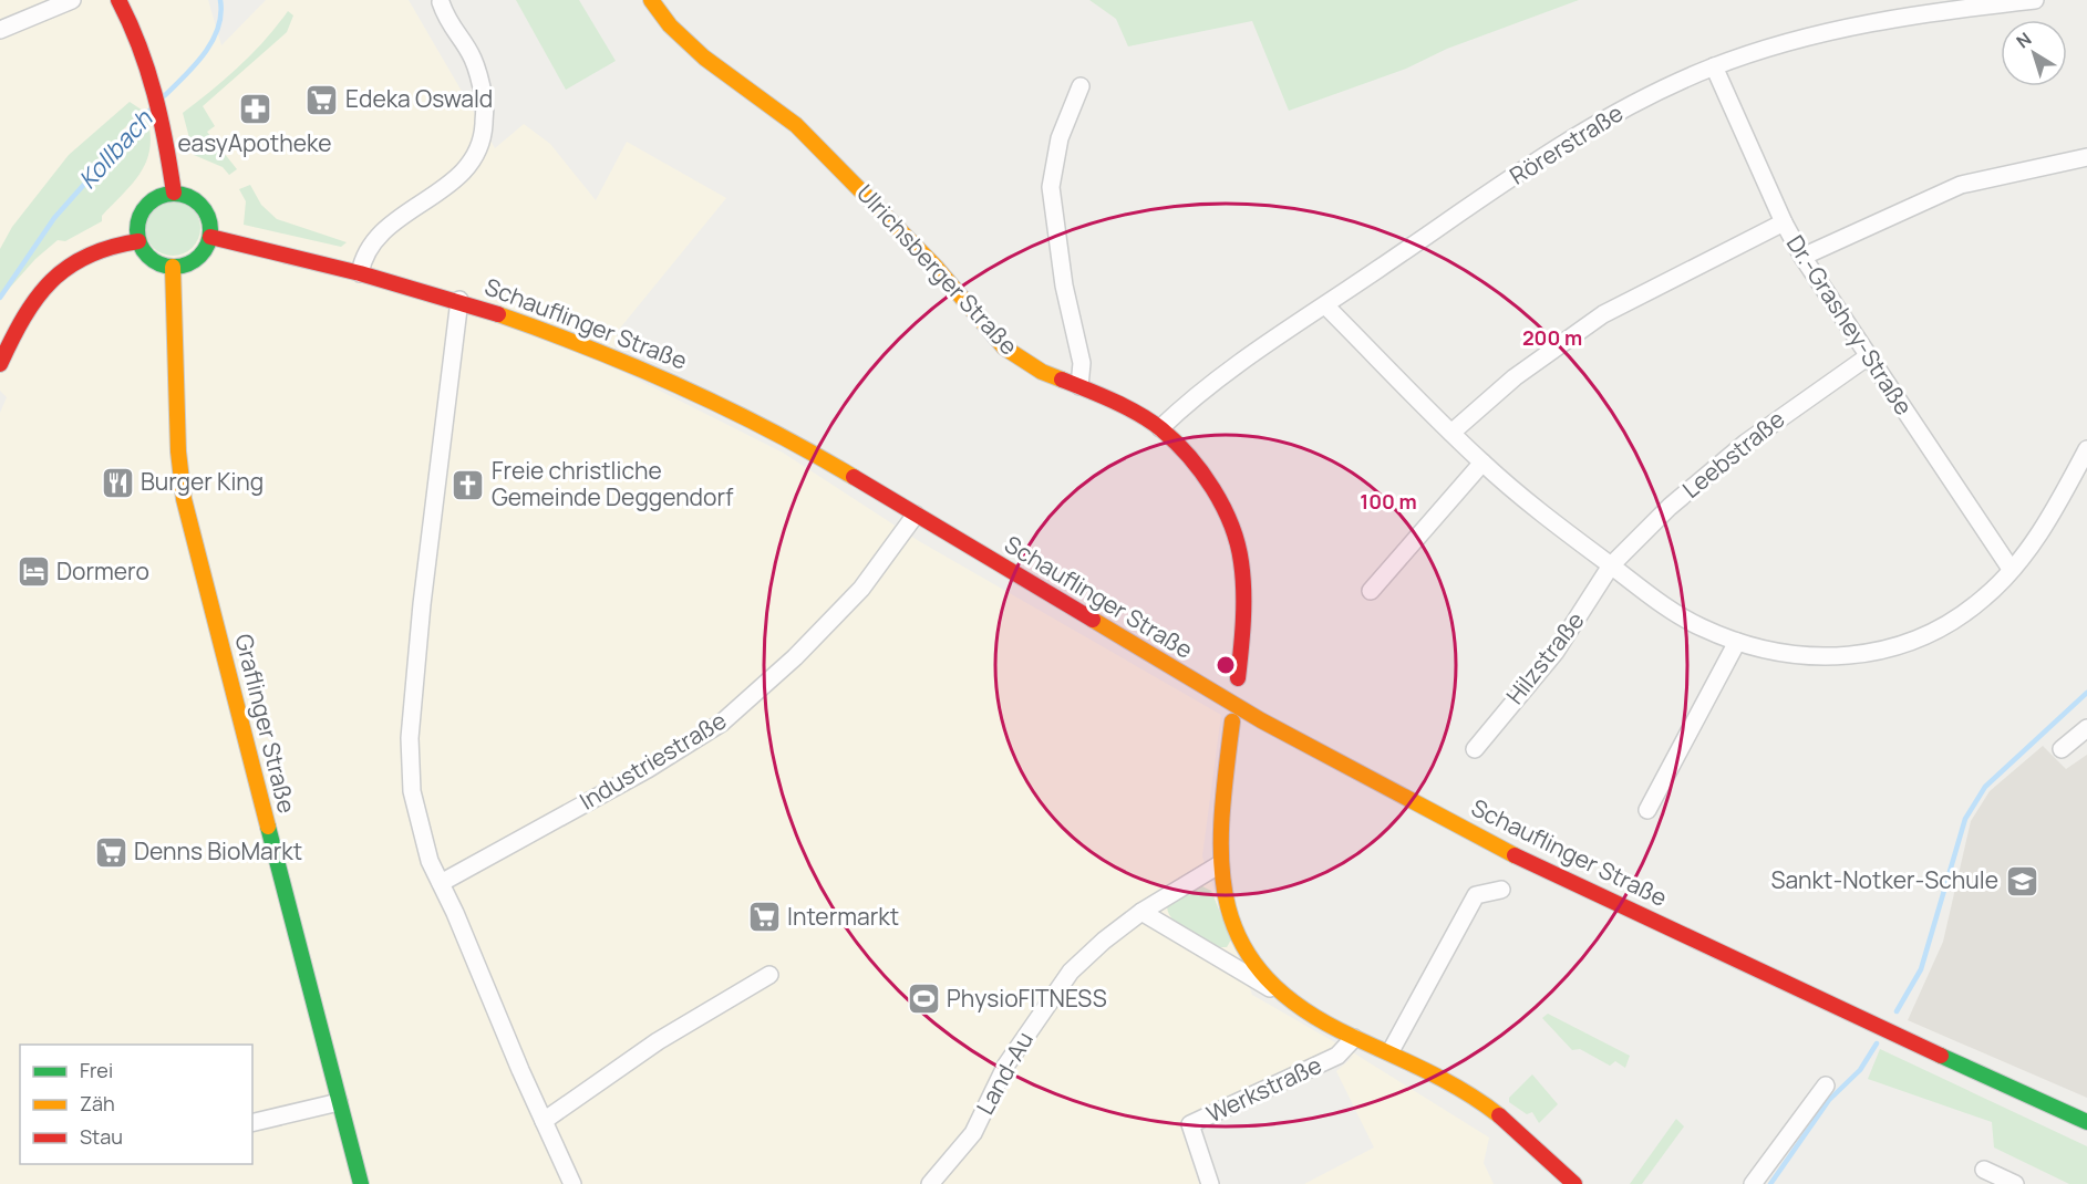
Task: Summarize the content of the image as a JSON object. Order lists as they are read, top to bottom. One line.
{"streets":{"street":["Rörerstraße","Ulrichsberger Straße","Schauflinger Straße","Dr.-Grashey-Straße","Leebstraße","Hilzstraße","Graflinger Straße","Industriestraße","Land-Au","Werkstraße"]},"crossings":[["Rörerstraße","Ulrichsberger Straße"],["Rörerstraße","Dr.-Grashey-Straße"],["Schauflinger Straße","Graflinger Straße"],["Schauflinger Straße","Industriestraße"],["Dr.-Grashey-Straße","Leebstraße"],["Leebstraße","Hilzstraße"]],"water":["Kollbach"],"places":{"supermarket":["Edeka Oswald","Denns BioMarkt","Intermarkt"],"pharmacy":["easyApotheke"],"restaurant":["Burger King"],"church":["Freie christliche Gemeinde Deggendorf"],"hotel":["Dormero"],"school or university":["Sankt-Notker-Schule"],"sports":["PhysioFITNESS"]},"legend":["Frei","Zäh","Stau"],"north":"top left","rings":["200 m","100 m"]}
